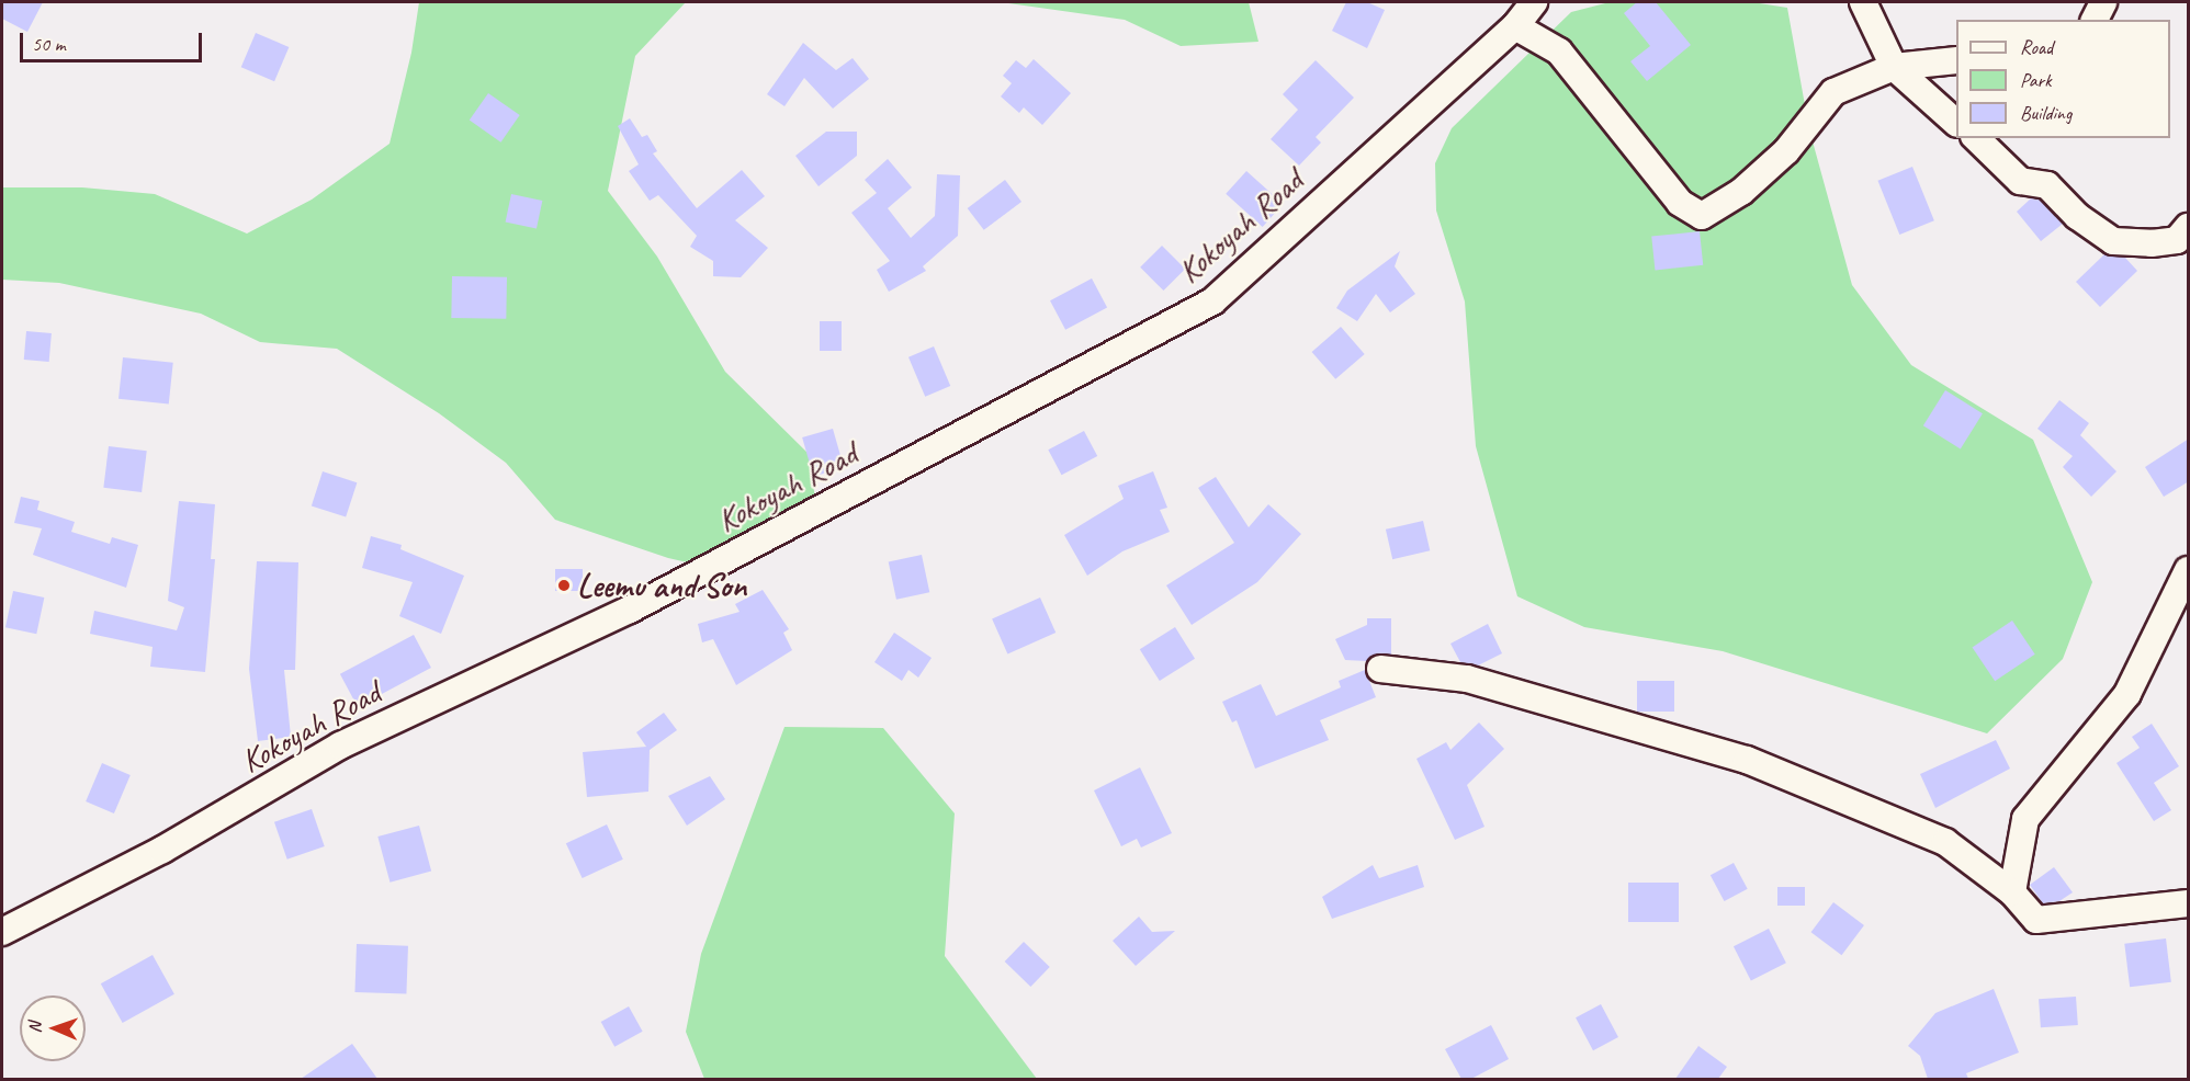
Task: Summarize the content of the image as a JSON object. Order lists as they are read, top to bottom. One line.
{"streets":{"street":["Kokoyah Road"]},"places":["Leemu and Son"],"legend":["Road","Park","Building"],"scale_bar":"50 m","north":"left"}
